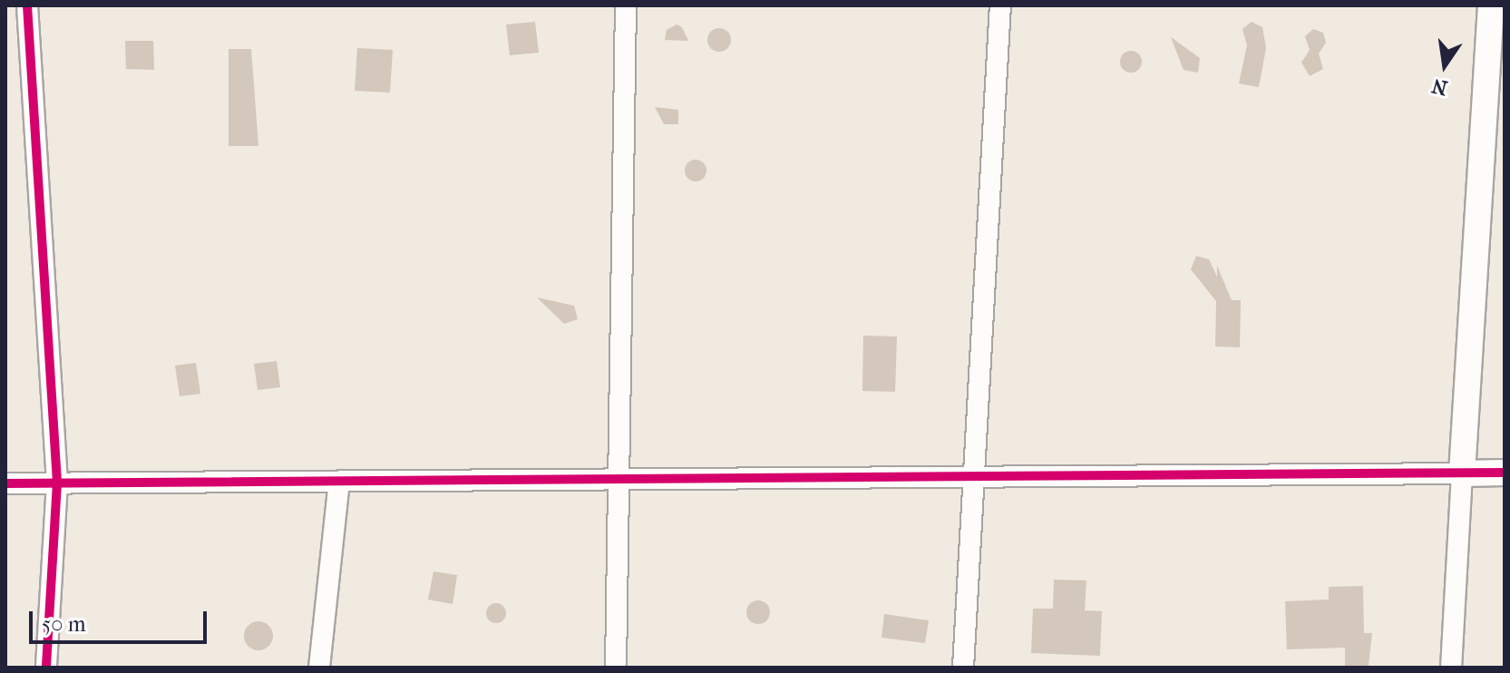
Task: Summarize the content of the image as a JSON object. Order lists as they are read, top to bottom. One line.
{"scale_bar":"50 m","north":"bottom"}
